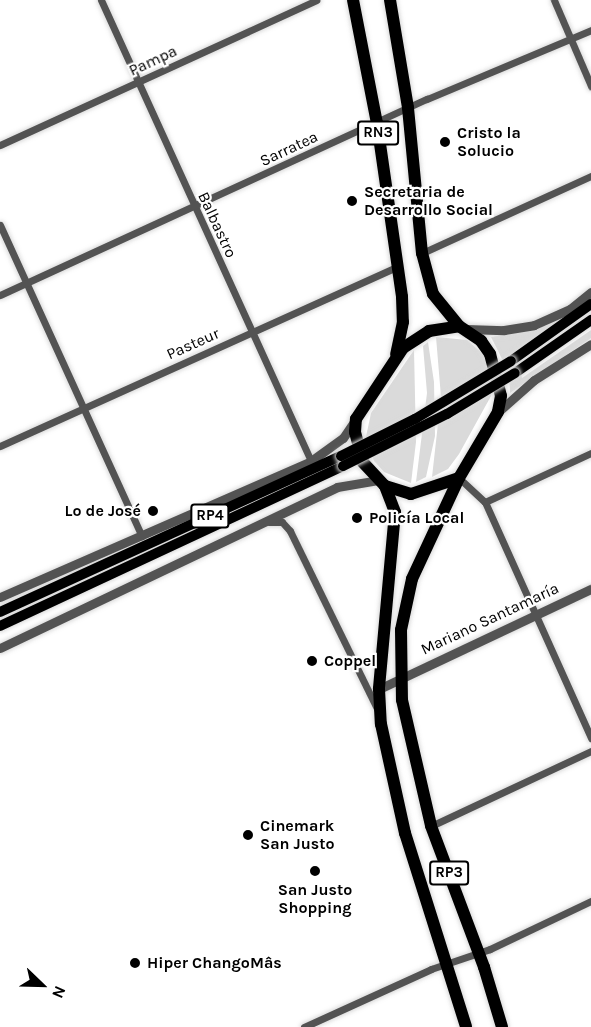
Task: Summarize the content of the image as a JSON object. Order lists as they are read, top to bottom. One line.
{"streets":{"highway":["RN3","RP3"],"main road":["RP4"],"street":["Pampa","Sarratea","Balbastro","Pasteur","Mariano Santamaría"]},"crossings":[["Pampa","Balbastro"],["RN3","Sarratea"],["RN3","Pasteur"],["RN3","RP3"],["Sarratea","Balbastro"],["Balbastro","Pasteur"],["Mariano Santamaría","RP3"]],"places":["Cristo la Solucio","Secretaria de Desarrollo Social","Lo de José","Policía Local","Coppel","Cinemark San Justo","San Justo Shopping","Hiper ChangoMâs"],"north":"bottom right"}
